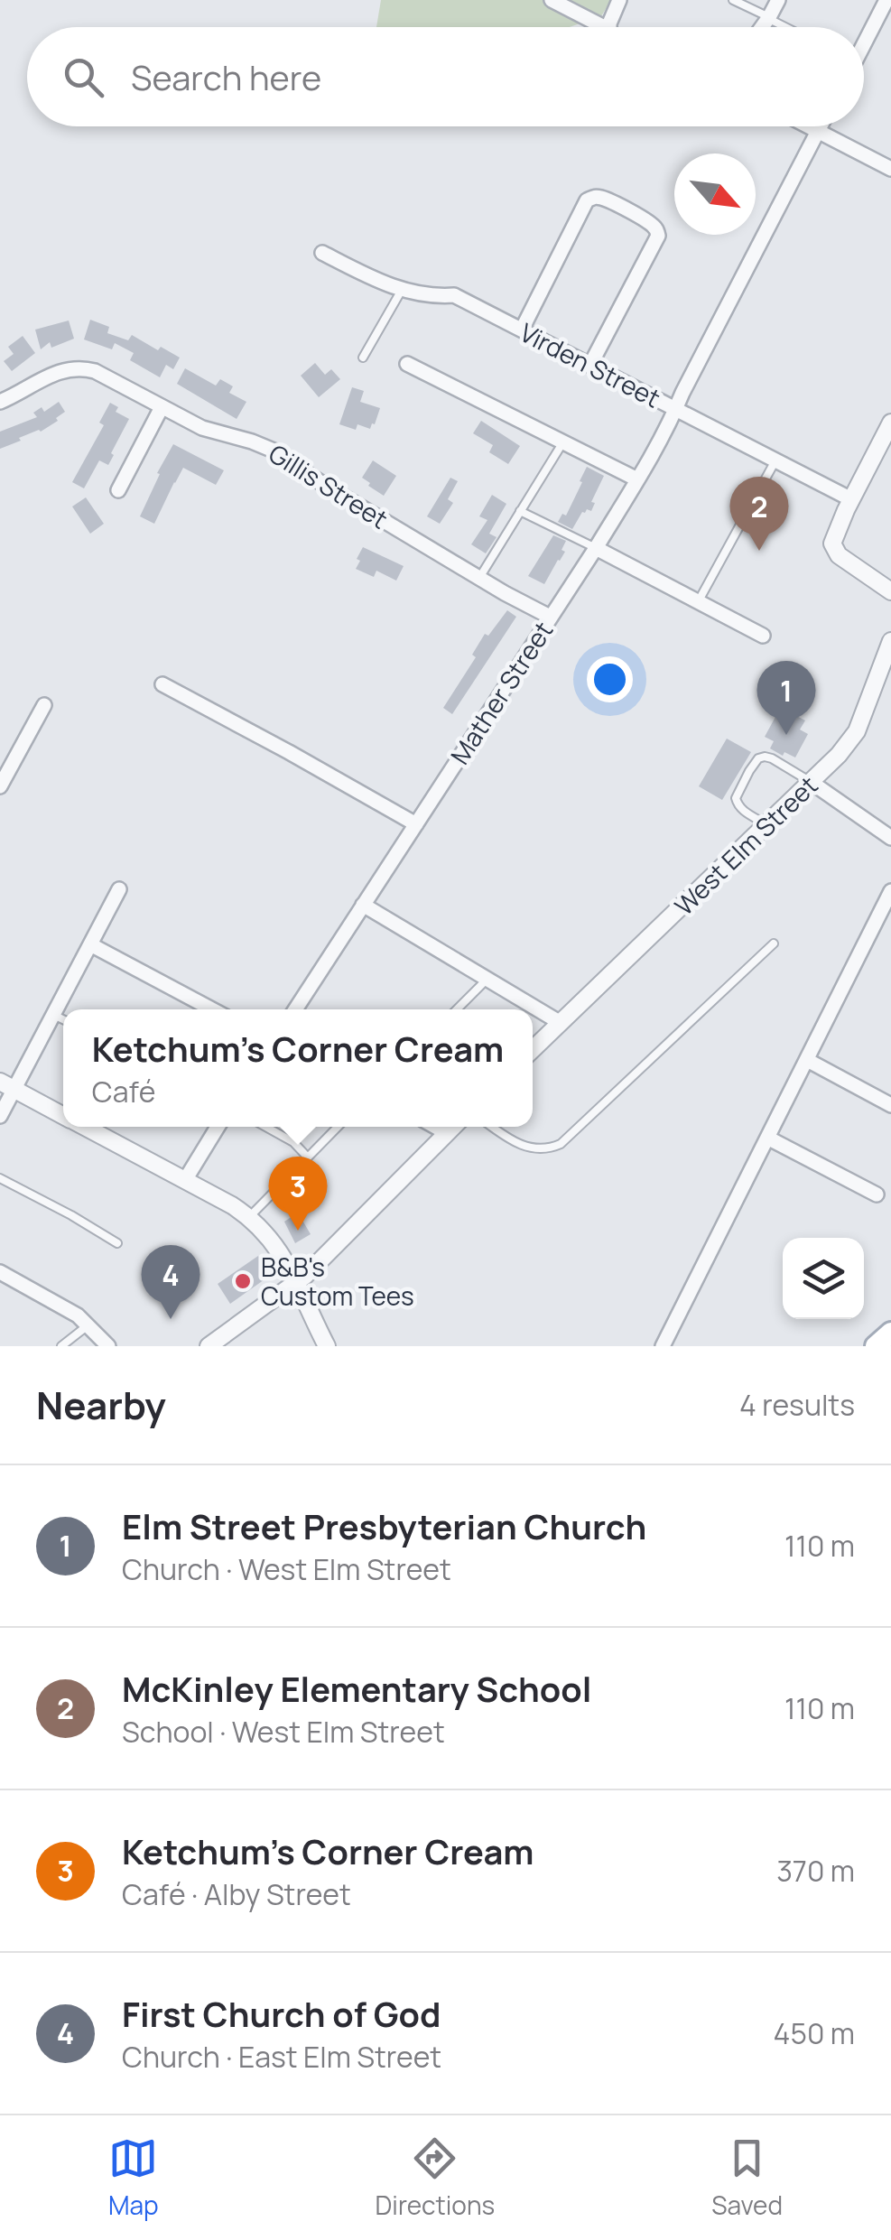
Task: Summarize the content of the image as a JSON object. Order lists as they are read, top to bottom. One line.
{"streets":{"street":["Virden Street","Gillis Street","Mather Street","West Elm Street"]},"crossings":[["Virden Street","Mather Street"],["Gillis Street","Mather Street"]],"places":["B&B's Custom Tees"],"north":"bottom right","page":{"search":"Search here","pins":["2","1","3","4"],"popup":["Ketchum's Corner Cream","Café"],"heading":["Nearby","4 results"],"list":[{"mark":"1","name":"Elm Street Presbyterian Church","note":"Church · West Elm Street","value":"110 m"},{"mark":"2","name":"McKinley Elementary School","note":"School · West Elm Street","value":"110 m"},{"mark":"3","name":"Ketchum's Corner Cream","note":"Café · Alby Street","value":"370 m"},{"mark":"4","name":"First Church of God","note":"Church · East Elm Street","value":"450 m"}],"nav":["Map","Directions","Saved"]}}
